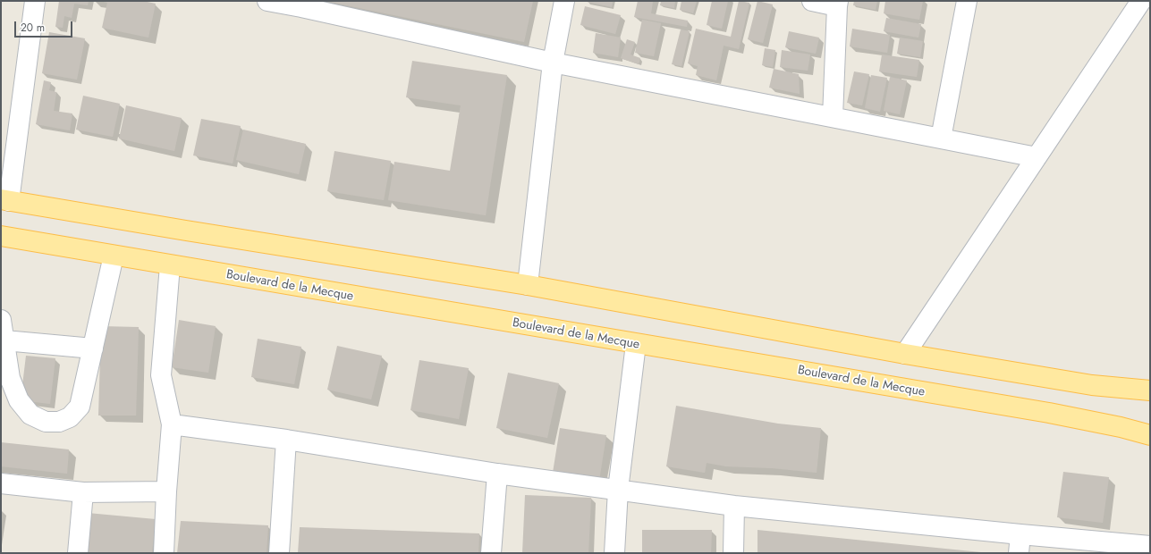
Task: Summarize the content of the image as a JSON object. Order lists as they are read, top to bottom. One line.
{"streets":{"main road":["Boulevard de la Mecque"]},"scale_bar":"20 m"}
